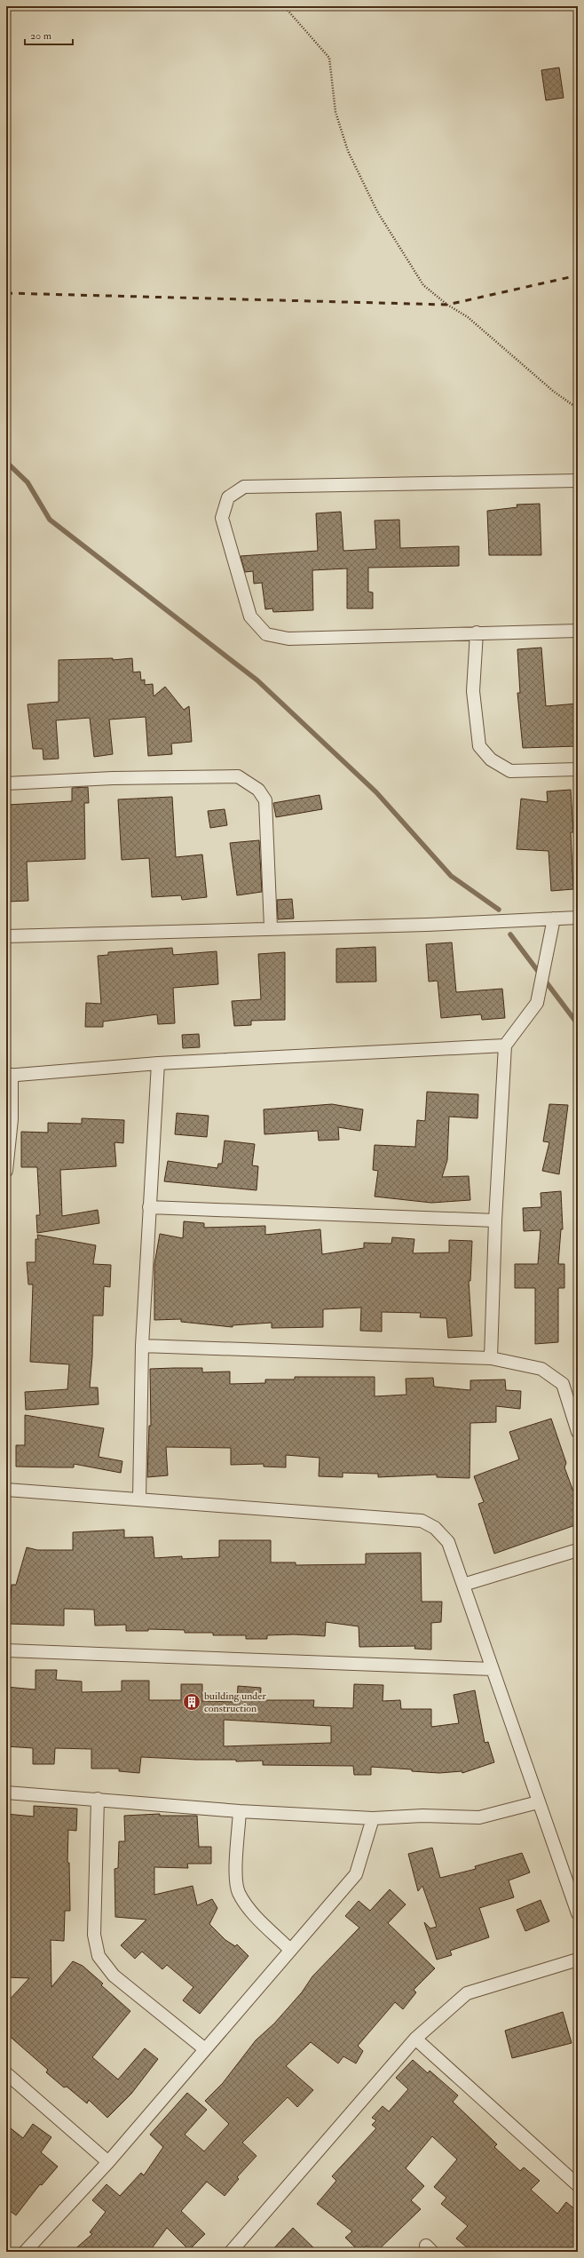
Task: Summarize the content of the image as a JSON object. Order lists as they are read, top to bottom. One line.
{"places":{"building":["building under construction"]},"scale_bar":"20 m"}
